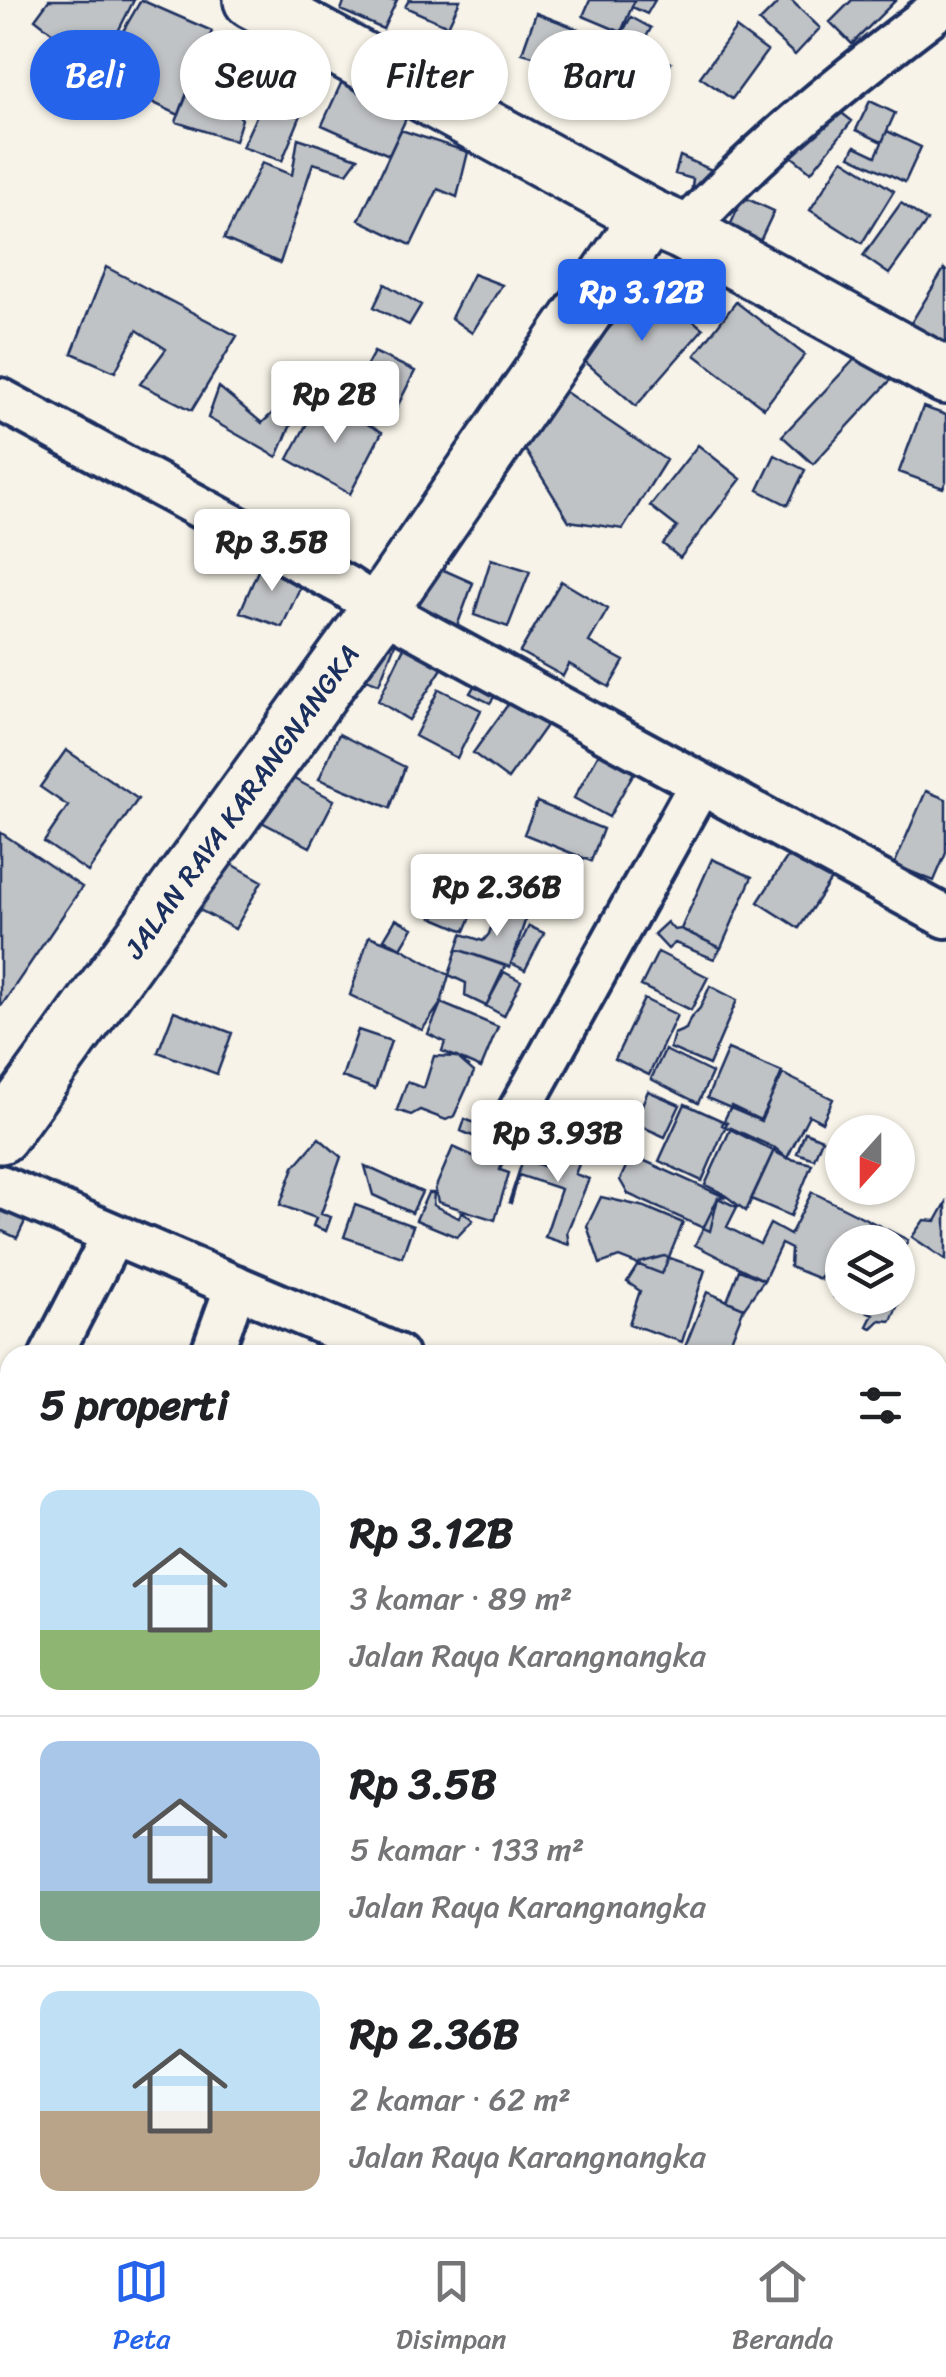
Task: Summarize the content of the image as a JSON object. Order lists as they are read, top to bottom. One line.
{"streets":{"street":["JALAN RAYA KARANGNANGKA"]},"north":"bottom","page":{"chip":["Beli","Sewa","Filter","Baru"],"price":["Rp 3.12B","Rp 2B","Rp 3.5B","Rp 2.36B","Rp 3.93B"],"heading":"5 properti","list":[{"name":"Rp 3.12B","note":"3 kamar · 89 m² · Jalan Raya Karangnangka"},{"name":"Rp 3.5B","note":"5 kamar · 133 m² · Jalan Raya Karangnangka"},{"name":"Rp 2.36B","note":"2 kamar · 62 m² · Jalan Raya Karangnangka"}],"tabs":["Peta","Disimpan","Beranda"]}}
